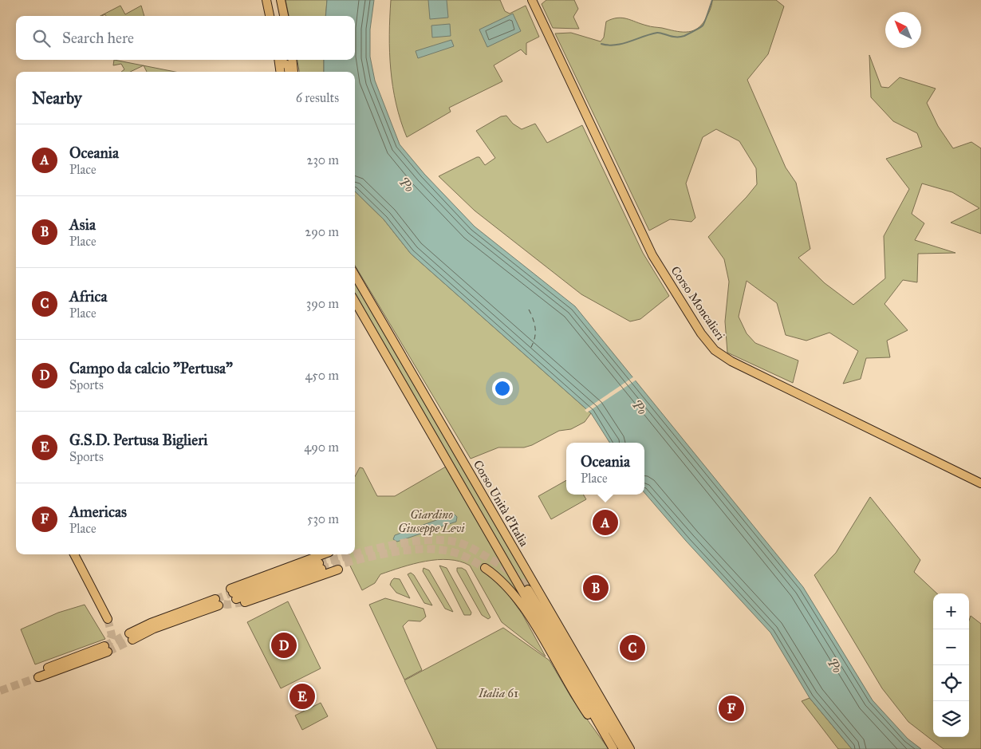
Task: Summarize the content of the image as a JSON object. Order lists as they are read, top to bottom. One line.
{"streets":{"main road":["Corso Moncalieri","Corso Unità d'Italia"]},"water":["Po"],"parks":["Giardino Giuseppe Levi","Italia 61"],"north":"top left","page":{"search":"Search here","heading":["Nearby","6 results"],"list":[{"mark":"A","name":"Oceania","note":"Place","value":"230 m"},{"mark":"B","name":"Asia","note":"Place","value":"290 m"},{"mark":"C","name":"Africa","note":"Place","value":"390 m"},{"mark":"D","name":"Campo da calcio \"Pertusa\"","note":"Sports","value":"450 m"},{"mark":"E","name":"G.S.D. Pertusa Biglieri","note":"Sports","value":"490 m"},{"mark":"F","name":"Americas","note":"Place","value":"530 m"}],"popup":["Oceania","Place"],"pins":["A","B","D","C","E","F"],"map_buttons":["+","−"]}}
